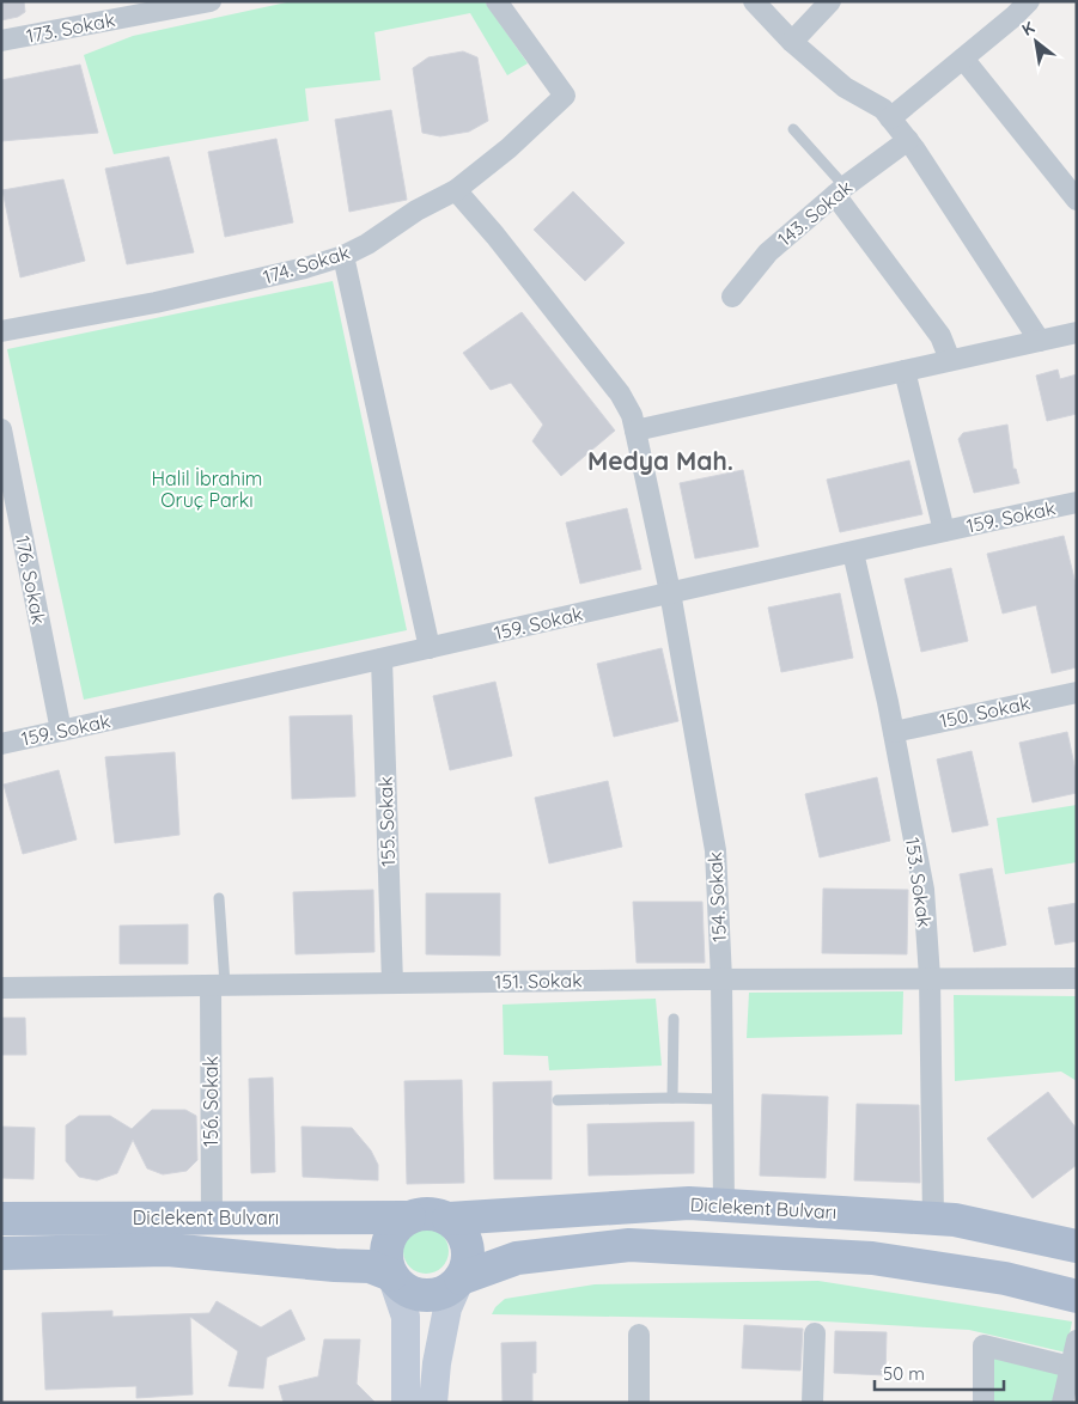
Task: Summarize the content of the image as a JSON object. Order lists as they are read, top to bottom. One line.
{"streets":{"main road":["Diclekent Bulvarı"],"street":["173. Sokak","143. Sokak","174. Sokak","159. Sokak","176. Sokak","150. Sokak","155. Sokak","153. Sokak","154. Sokak","151. Sokak","156. Sokak"]},"crossings":[["174. Sokak","154. Sokak"],["159. Sokak","176. Sokak"],["159. Sokak","155. Sokak"],["159. Sokak","153. Sokak"],["159. Sokak","154. Sokak"],["150. Sokak","153. Sokak"],["155. Sokak","151. Sokak"],["153. Sokak","151. Sokak"],["153. Sokak","Diclekent Bulvarı"],["154. Sokak","151. Sokak"],["154. Sokak","Diclekent Bulvarı"],["151. Sokak","156. Sokak"],["156. Sokak","Diclekent Bulvarı"]],"districts":["Medya Mah."],"parks":["Halil İbrahim Oruç Parkı"],"scale_bar":"50 m","north":"top left"}
